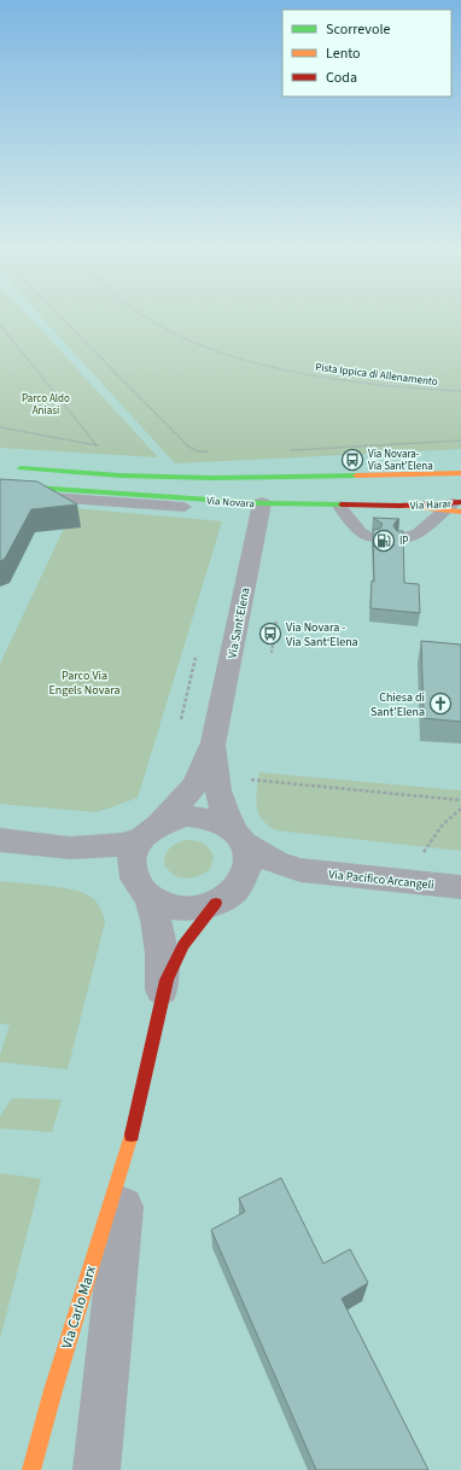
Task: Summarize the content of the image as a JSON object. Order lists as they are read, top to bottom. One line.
{"streets":{"main road":["Via Novara","Via Harar","Via Carlo Marx"],"street":["Via Sant’Elena","Via Pacifico Arcangeli"],"path":["Pista Ippica di Allenamento"]},"crossings":[["Via Novara","Via Harar"],["Via Novara","Via Sant’Elena"],["Via Sant’Elena","Via Pacifico Arcangeli"],["Via Sant’Elena","Via Carlo Marx"],["Via Pacifico Arcangeli","Via Carlo Marx"]],"parks":["Parco Aldo Aniasi","Parco Via Engels Novara"],"places":{"bus stop":["Via Novara- Via Sant'Elena","Via Novara - Via Sant‘Elena"],"fuel station":["IP"],"church":["Chiesa di Sant'Elena"]},"legend":["Scorrevole","Lento","Coda"]}
